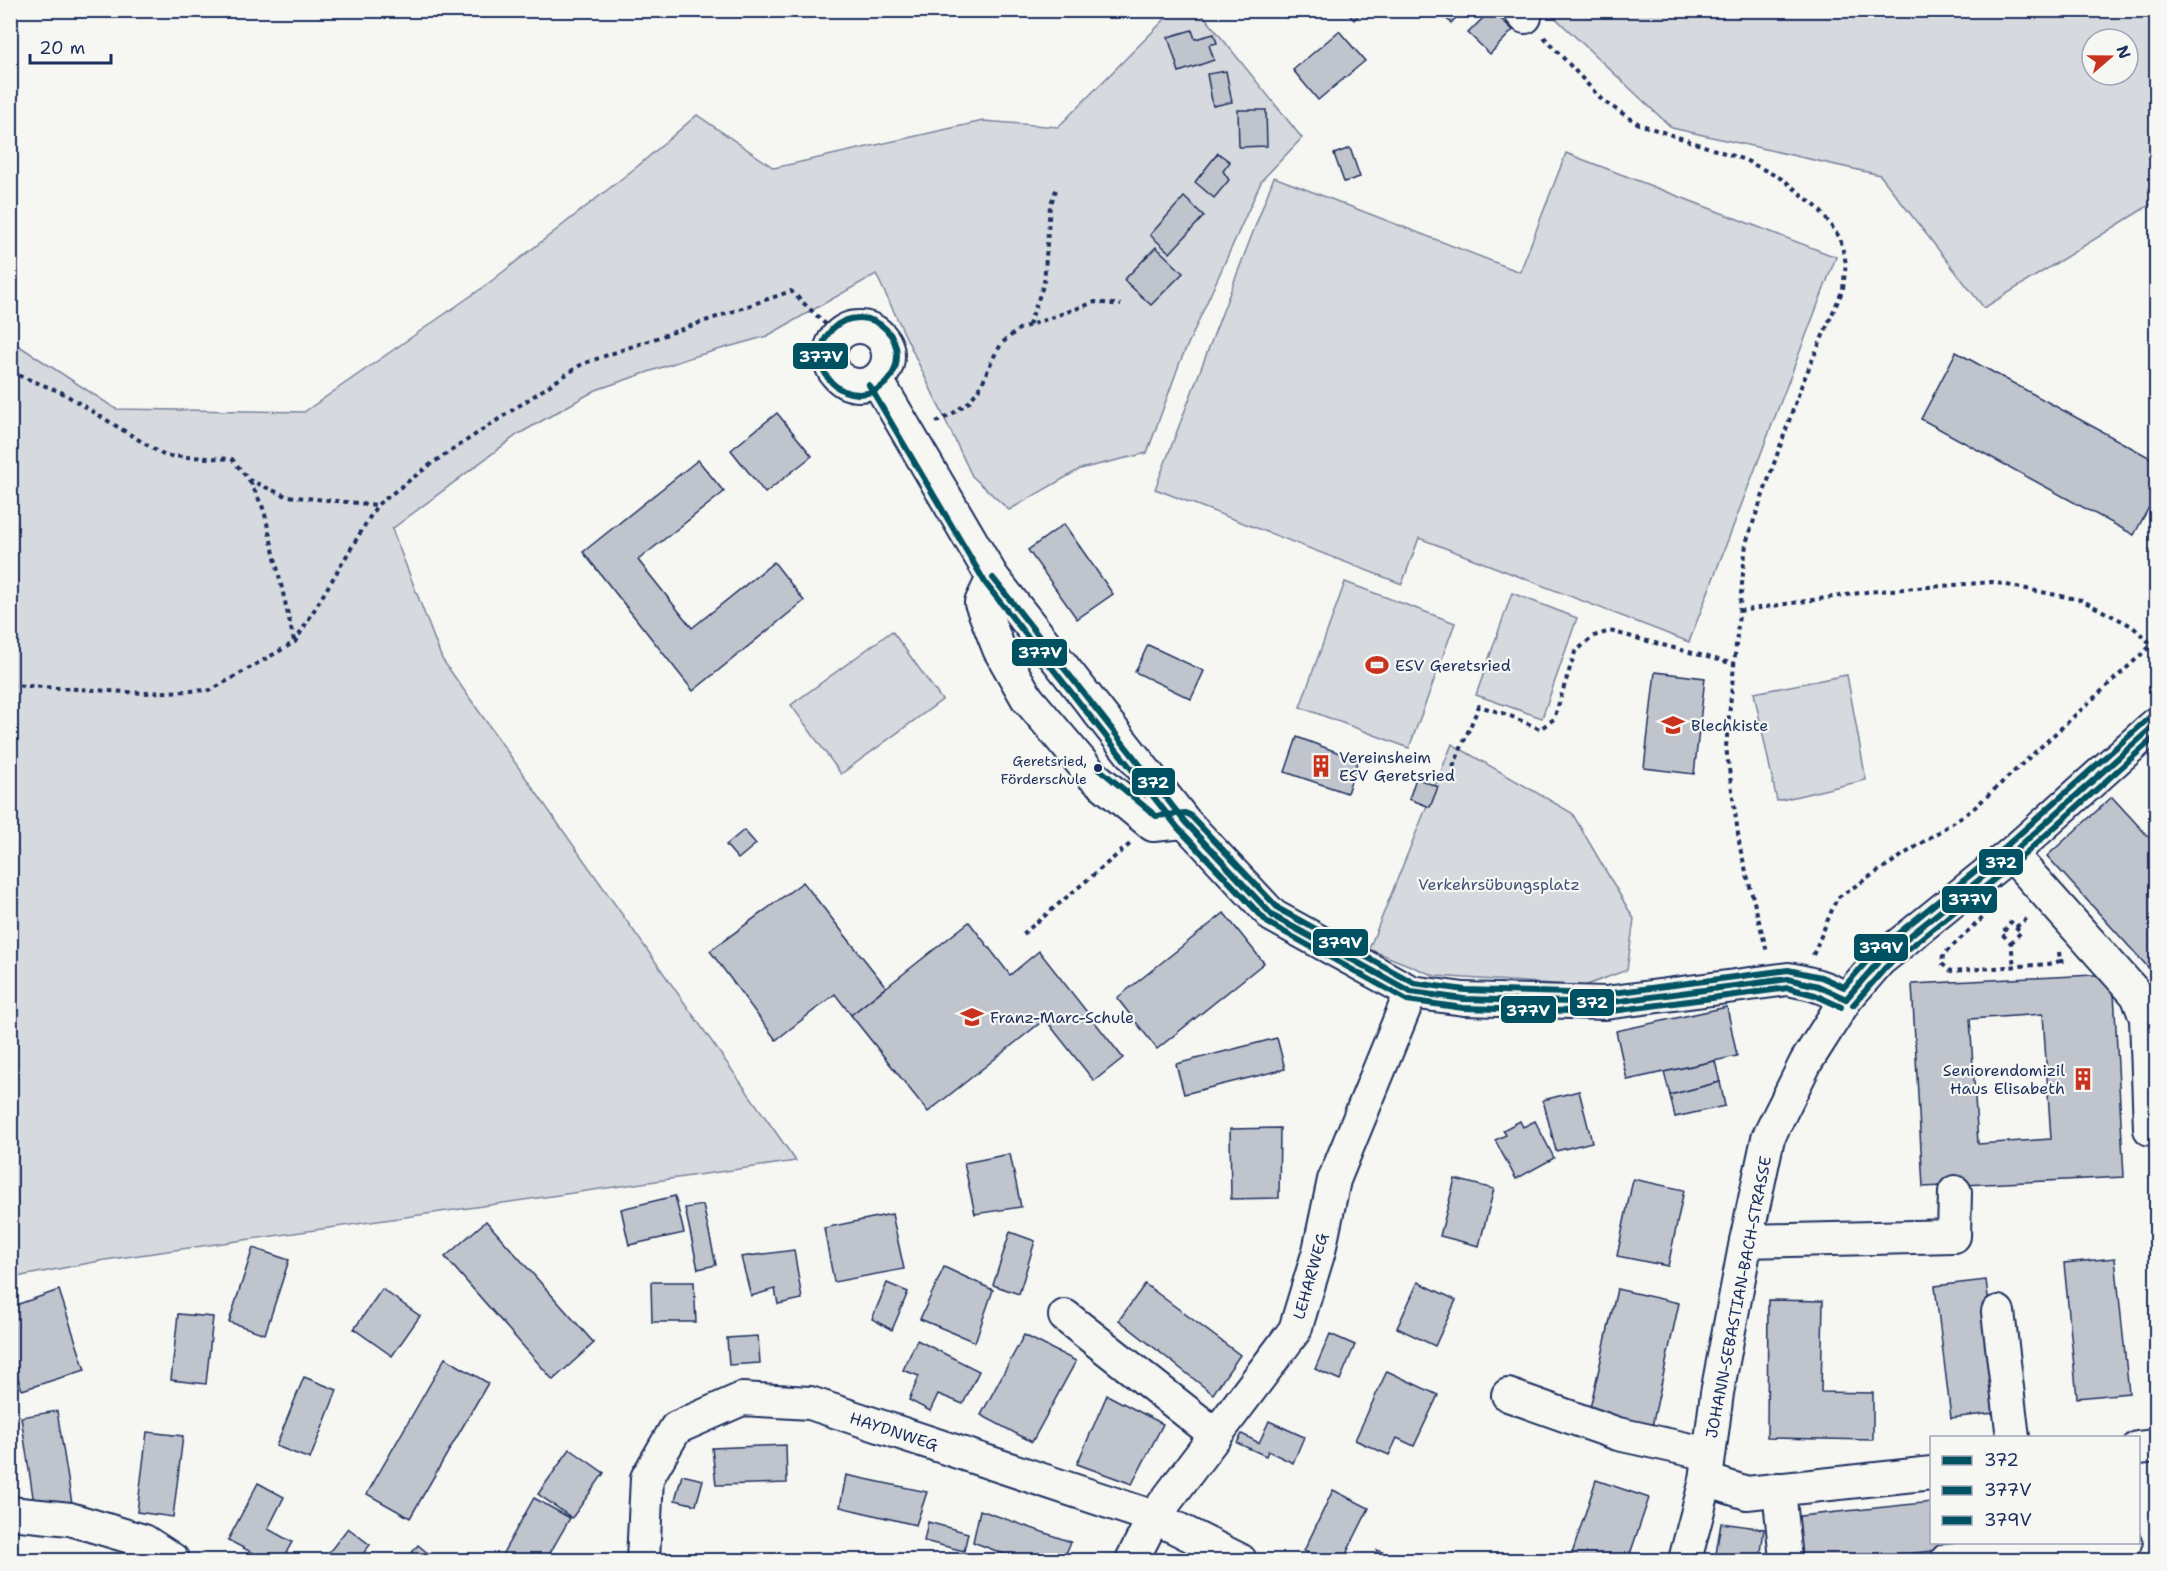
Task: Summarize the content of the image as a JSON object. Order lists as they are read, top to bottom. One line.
{"streets":{"street":["LEHARWEG","JOHANN-SEBASTIAN-BACH-STRASSE","HAYDNWEG"]},"crossings":[["LEHARWEG","HAYDNWEG"]],"parks":["Verkehrsübungsplatz"],"places":{"sports":["ESV Geretsried"],"school or university":["Blechkiste","Franz-Marc-Schule"],"building":["Vereinsheim ESV Geretsried","Seniorendomizil Haus Elisabeth"],"other":["Geretsried, Förderschule"]},"lines":["transit line 377V","transit line 372","transit line 379V"],"legend":["372","377V","379V"],"scale_bar":"20 m","north":"right"}
